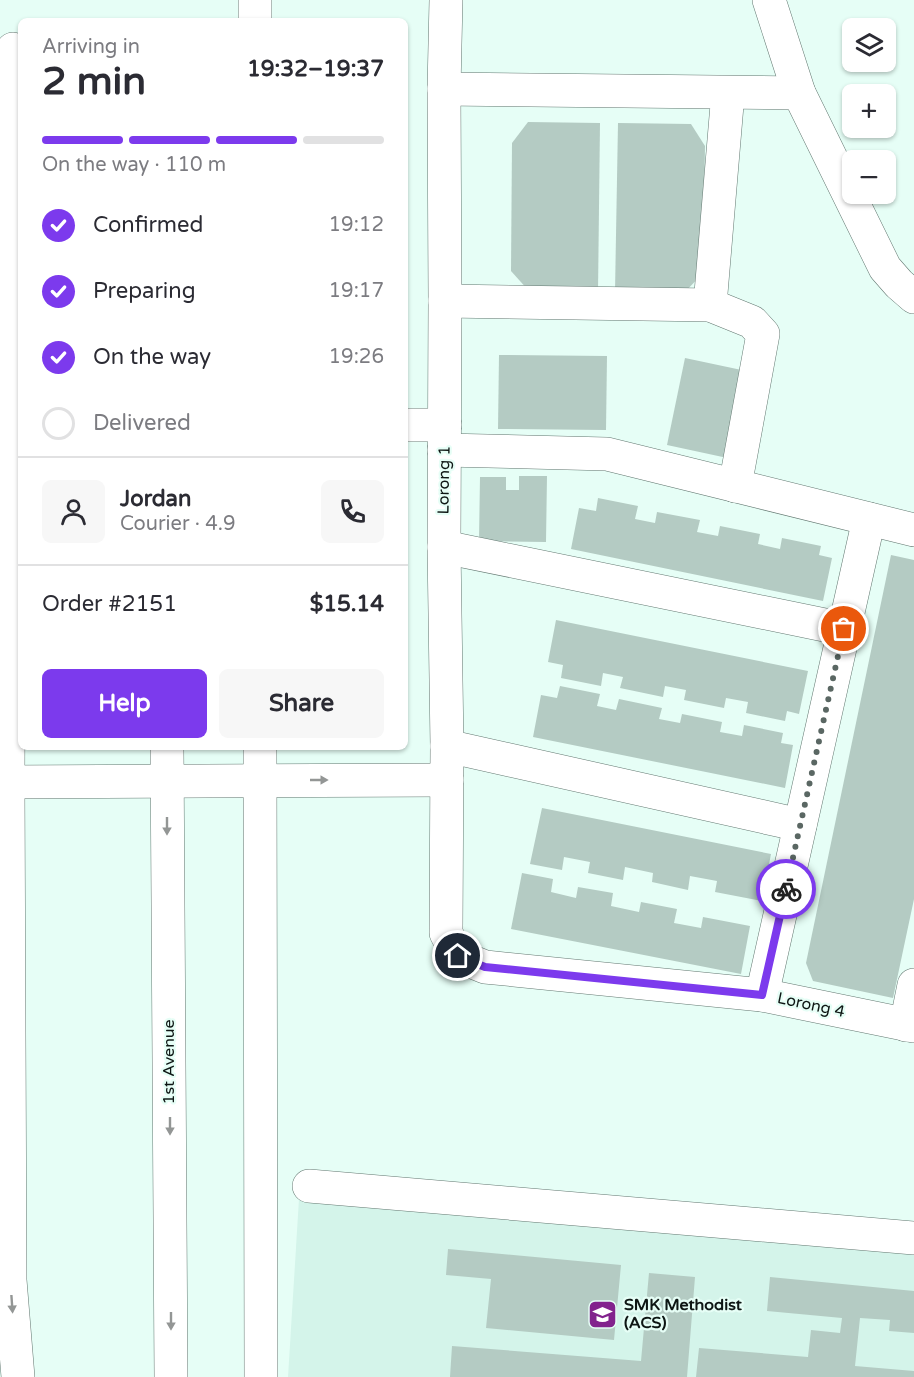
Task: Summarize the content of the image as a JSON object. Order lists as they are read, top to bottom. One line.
{"streets":{"street":["Lorong 1","Lorong 4","1st Avenue"]},"crossings":[["Lorong 1","Lorong 4"]],"places":{"school or university":["SMK Methodist (ACS)"]},"page":{"map_buttons":["+","−"],"heading":["2 min","Arriving in","19:32–19:37"],"panel":["Jordan","Courier · 4.9","Order #2151","$15.14"],"bar":"On the way · 110 m","list":[["Confirmed","19:12"],["Preparing","19:17"],["On the way","19:26"],"Delivered"],"buttons":["Help","Share"]}}
